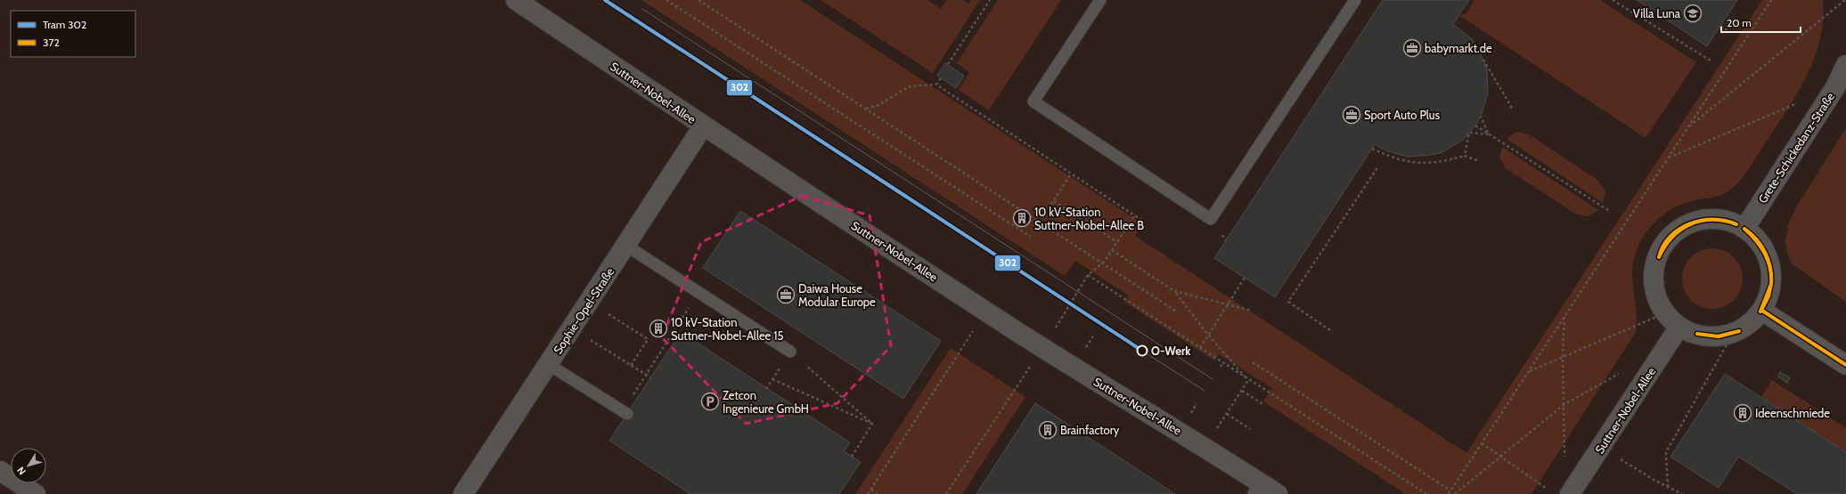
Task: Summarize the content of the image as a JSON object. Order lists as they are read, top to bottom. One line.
{"streets":{"street":["Suttner-Nobel-Allee","Grete-Schickedanz-Straße","Sophie-Opel-Straße"]},"crossings":[["Suttner-Nobel-Allee","Grete-Schickedanz-Straße"],["Suttner-Nobel-Allee","Sophie-Opel-Straße"]],"places":{"school or university":["Villa Luna"],"office":["babymarkt.de","Sport Auto Plus","Daiwa House Modular Europe"],"building":["10 kV-Station Suttner-Nobel-Allee B","10 kV-Station Suttner-Nobel-Allee 15","Ideenschmiede","Brainfactory"],"other":["O-Werk"],"parking":["Zetcon Ingenieure GmbH"]},"lines":["tram line 302","transit line 372"],"legend":["Tram 302","372"],"scale_bar":"20 m","north":"bottom left"}
